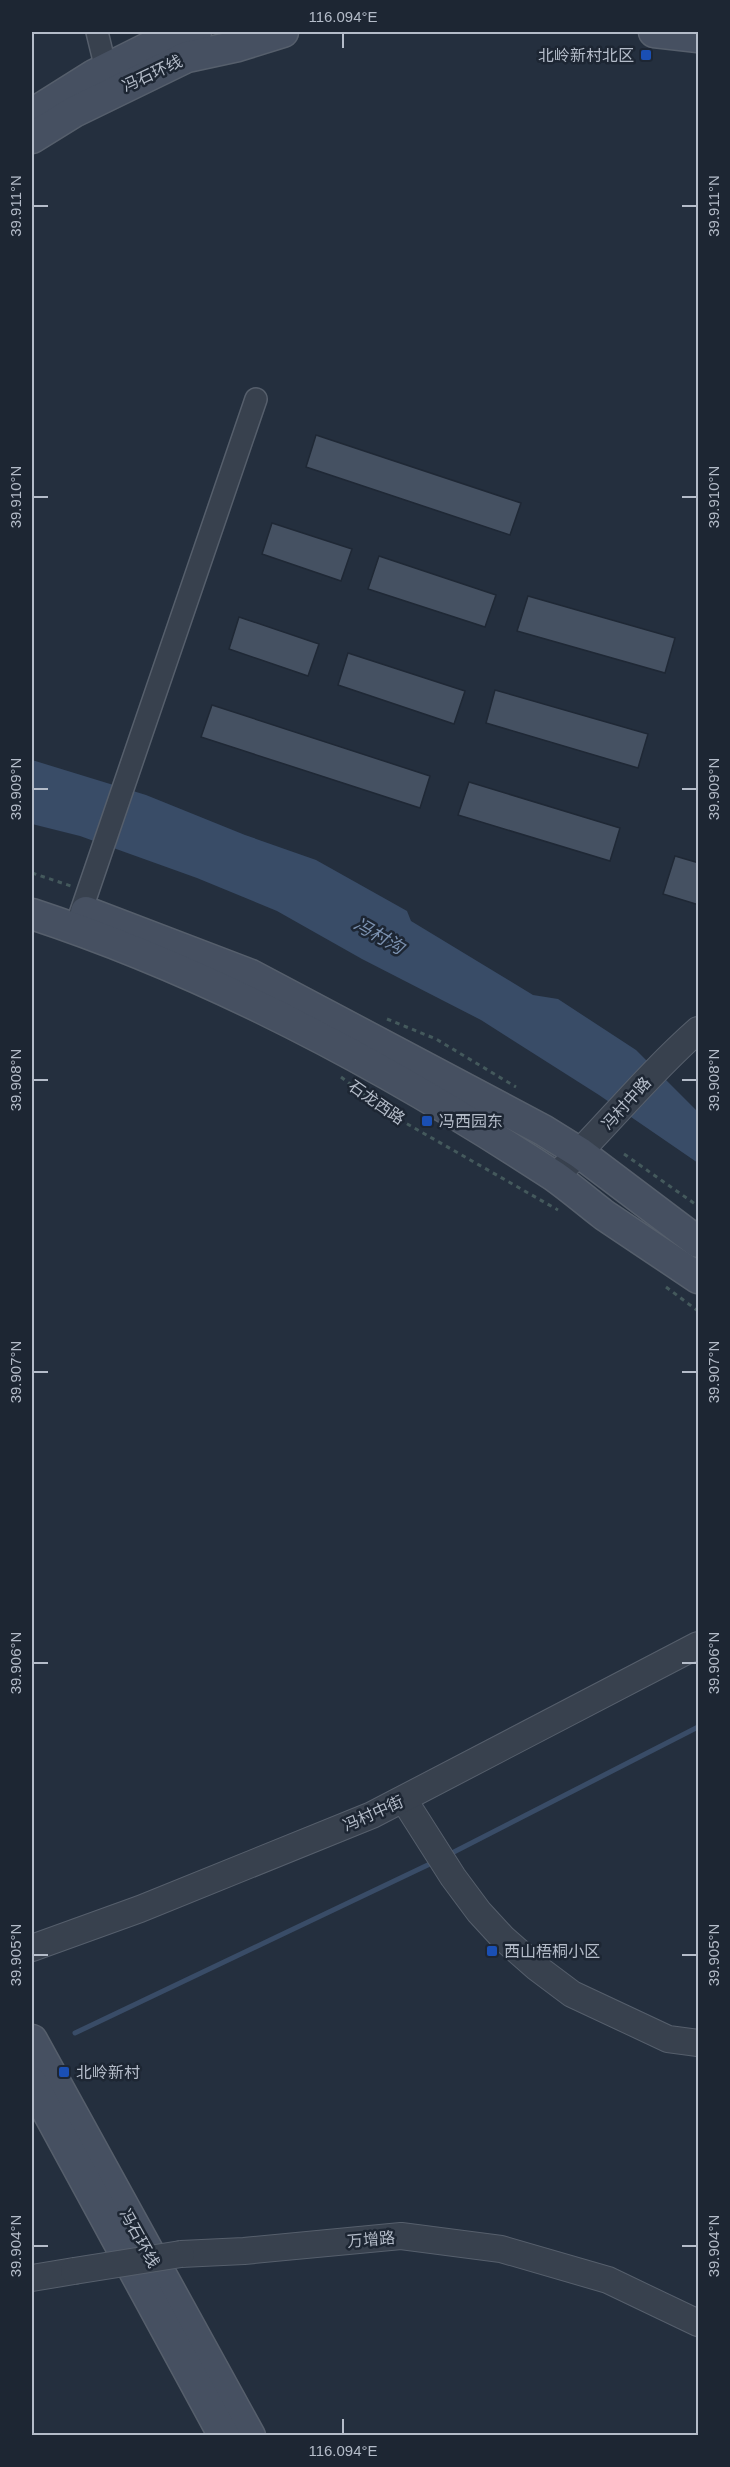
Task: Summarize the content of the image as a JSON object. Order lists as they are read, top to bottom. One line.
{"streets":{"main road":["冯石环线","石龙西路"],"street":["冯村中路","冯村中街","万增路"]},"crossings":[["石龙西路","冯村中路"]],"water":["冯村沟"],"places":{"transit":["北岭新村北区","冯西园东","西山梧桐小区","北岭新村"]},"coordinates":["116.094°E","39.911°N","39.910°N","39.909°N","39.908°N","39.907°N","39.906°N","39.905°N","39.904°N"]}
